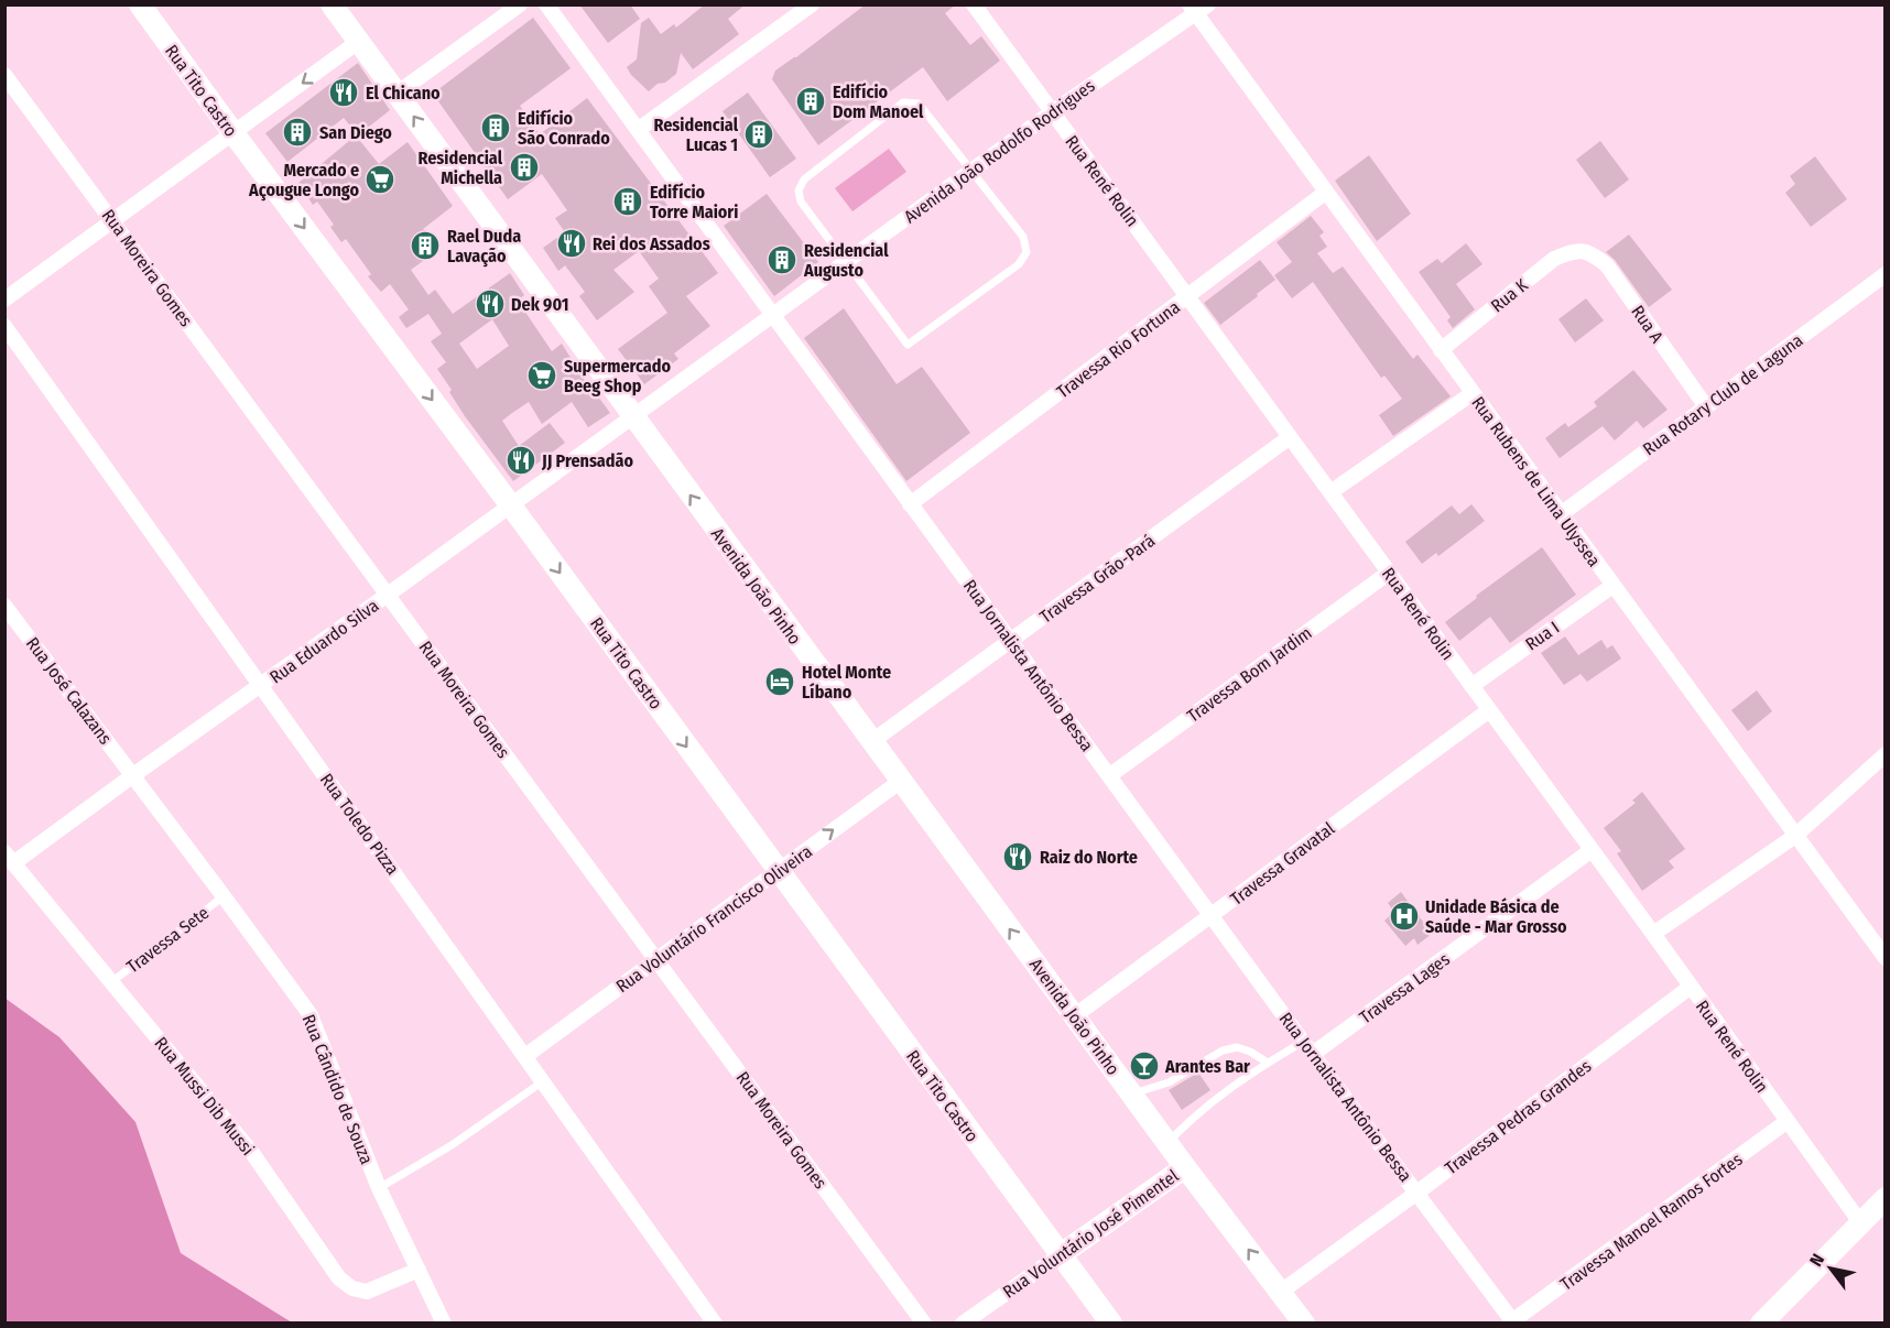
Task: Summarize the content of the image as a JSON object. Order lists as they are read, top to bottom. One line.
{"streets":{"main road":["Rua Tito Castro","Avenida João Pinho","Rua Voluntário José Pimentel"],"street":["Avenida João Rodolfo Rodrigues","Rua René Rolin","Rua Moreira Gomes","Rua K","Rua A","Travessa Rio Fortuna","Rua Rotary Club de Laguna","Rua Rubens de Lima Ulyssea","Travessa Grão-Pará","Rua I","Rua Eduardo Silva","Rua Jornalista Antônio Bessa","Travessa Bom Jardim","Rua José Calazans","Rua Toledo Pizza","Travessa Gravatal","Rua Voluntário Francisco Oliveira","Travessa Lages","Rua Cândido de Souza","Rua Mussi Dib Mussi","Travessa Pedras Grandes","Travessa Manoel Ramos Fortes"],"lane":["Travessa Sete"]},"crossings":[["Rua Tito Castro","Rua Eduardo Silva"],["Rua Tito Castro","Rua Voluntário Francisco Oliveira"],["Rua Tito Castro","Rua Voluntário José Pimentel"],["Avenida João Rodolfo Rodrigues","Rua René Rolin"],["Avenida João Rodolfo Rodrigues","Rua Rubens de Lima Ulyssea"],["Avenida João Rodolfo Rodrigues","Avenida João Pinho"],["Avenida João Rodolfo Rodrigues","Rua Eduardo Silva"],["Avenida João Rodolfo Rodrigues","Rua Jornalista Antônio Bessa"],["Rua René Rolin","Travessa Rio Fortuna"],["Rua René Rolin","Travessa Grão-Pará"],["Rua René Rolin","Rua I"],["Rua René Rolin","Travessa Bom Jardim"],["Rua René Rolin","Travessa Gravatal"],["Rua René Rolin","Travessa Lages"],["Rua René Rolin","Travessa Pedras Grandes"],["Rua René Rolin","Travessa Manoel Ramos Fortes"],["Rua Moreira Gomes","Rua Eduardo Silva"],["Rua Moreira Gomes","Rua Voluntário Francisco Oliveira"],["Rua K","Rua A"],["Rua K","Rua Rubens de Lima Ulyssea"],["Rua A","Rua Rotary Club de Laguna"],["Travessa Rio Fortuna","Rua Rubens de Lima Ulyssea"],["Travessa Rio Fortuna","Rua Jornalista Antônio Bessa"],["Rua Rotary Club de Laguna","Rua Rubens de Lima Ulyssea"],["Rua Rubens de Lima Ulyssea","Rua I"],["Travessa Grão-Pará","Avenida João Pinho"],["Travessa Grão-Pará","Rua Jornalista Antônio Bessa"],["Avenida João Pinho","Rua Eduardo Silva"],["Avenida João Pinho","Travessa Gravatal"],["Avenida João Pinho","Rua Voluntário Francisco Oliveira"],["Avenida João Pinho","Travessa Pedras Grandes"],["Avenida João Pinho","Rua Voluntário José Pimentel"],["Rua Eduardo Silva","Rua José Calazans"],["Rua Eduardo Silva","Rua Toledo Pizza"],["Rua Eduardo Silva","Rua Cândido de Souza"],["Rua Eduardo Silva","Rua Mussi Dib Mussi"],["Rua Jornalista Antônio Bessa","Travessa Bom Jardim"],["Rua Jornalista Antônio Bessa","Travessa Gravatal"],["Rua Jornalista Antônio Bessa","Travessa Lages"],["Rua Jornalista Antônio Bessa","Travessa Pedras Grandes"],["Rua Jornalista Antônio Bessa","Travessa Manoel Ramos Fortes"],["Rua José Calazans","Rua Cândido de Souza"],["Rua Toledo Pizza","Rua Voluntário Francisco Oliveira"],["Travessa Sete","Rua Cândido de Souza"],["Travessa Sete","Rua Mussi Dib Mussi"],["Rua Cândido de Souza","Rua Mussi Dib Mussi"]],"one_way":["Rua Tito Castro","Avenida João Pinho"],"places":{"restaurant":["El Chicano","Rei dos Assados","Dek 901","JJ Prensadão","Raiz do Norte"],"building":["Edifício Dom Manoel","Edifício São Conrado","San Diego","Residencial Lucas 1","Residencial Michella","Edifício Torre Maiori","Rael Duda Lavação","Residencial Augusto"],"supermarket":["Mercado e Açougue Longo","Supermercado Beeg Shop"],"hotel":["Hotel Monte Líbano"],"hospital":["Unidade Básica de Saúde - Mar Grosso"],"bar":["Arantes Bar"]},"north":"top left"}
